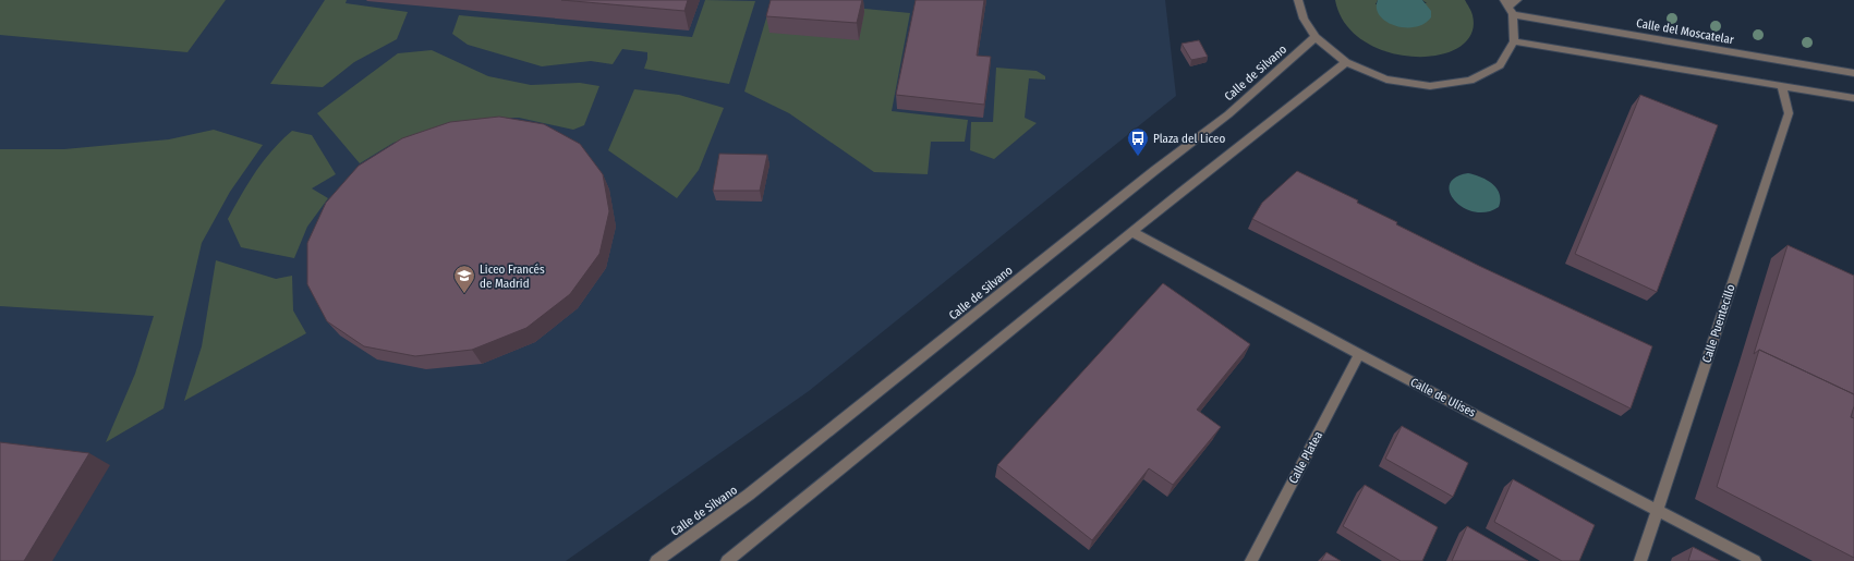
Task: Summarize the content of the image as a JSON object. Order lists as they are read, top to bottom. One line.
{"streets":{"street":["Calle del Moscatelar","Calle de Silvano","Calle Puentecillo","Calle de Ulises","Calle Platea"]},"crossings":[["Calle Puentecillo","Calle de Ulises"],["Calle de Ulises","Calle Platea"]],"places":{"bus stop":["Plaza del Liceo"],"school or university":["Liceo Francés de Madrid"]}}
